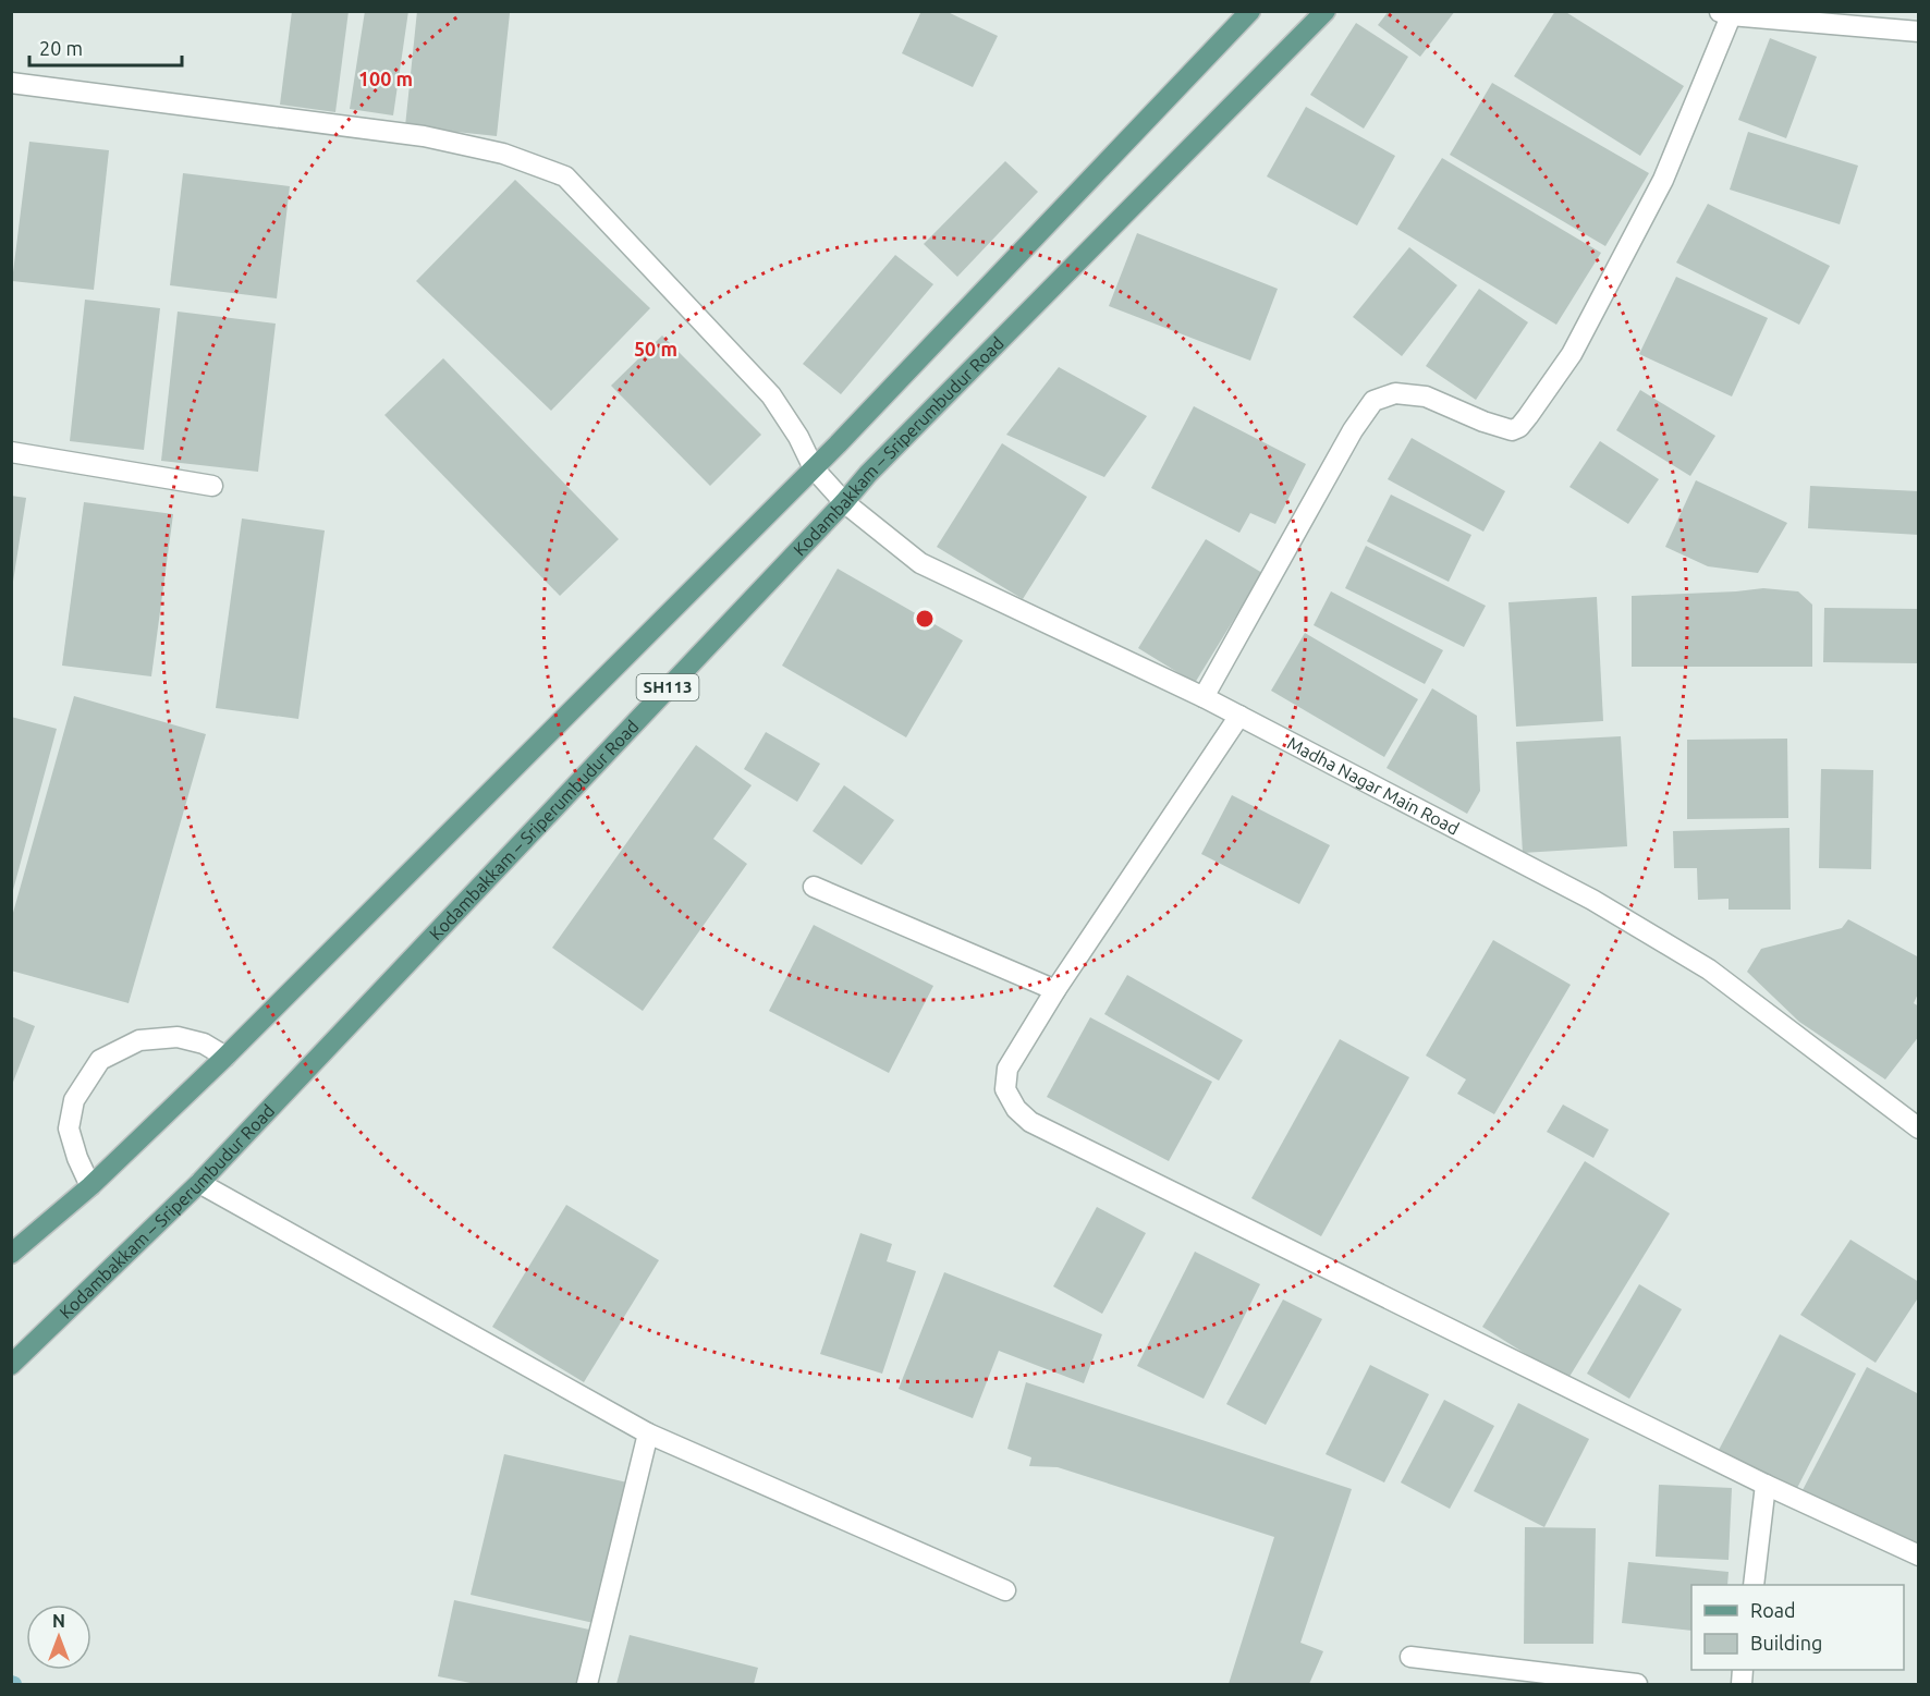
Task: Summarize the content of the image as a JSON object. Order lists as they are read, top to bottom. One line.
{"streets":{"main road":["Kodambakkam – Sriperumbudur Road","SH113"],"street":["Madha Nagar Main Road"]},"crossings":[["Kodambakkam – Sriperumbudur Road","Madha Nagar Main Road"],["SH113","Madha Nagar Main Road"]],"legend":["Road","Building"],"scale_bar":"20 m","north":"top","rings":["100 m","50 m"]}
